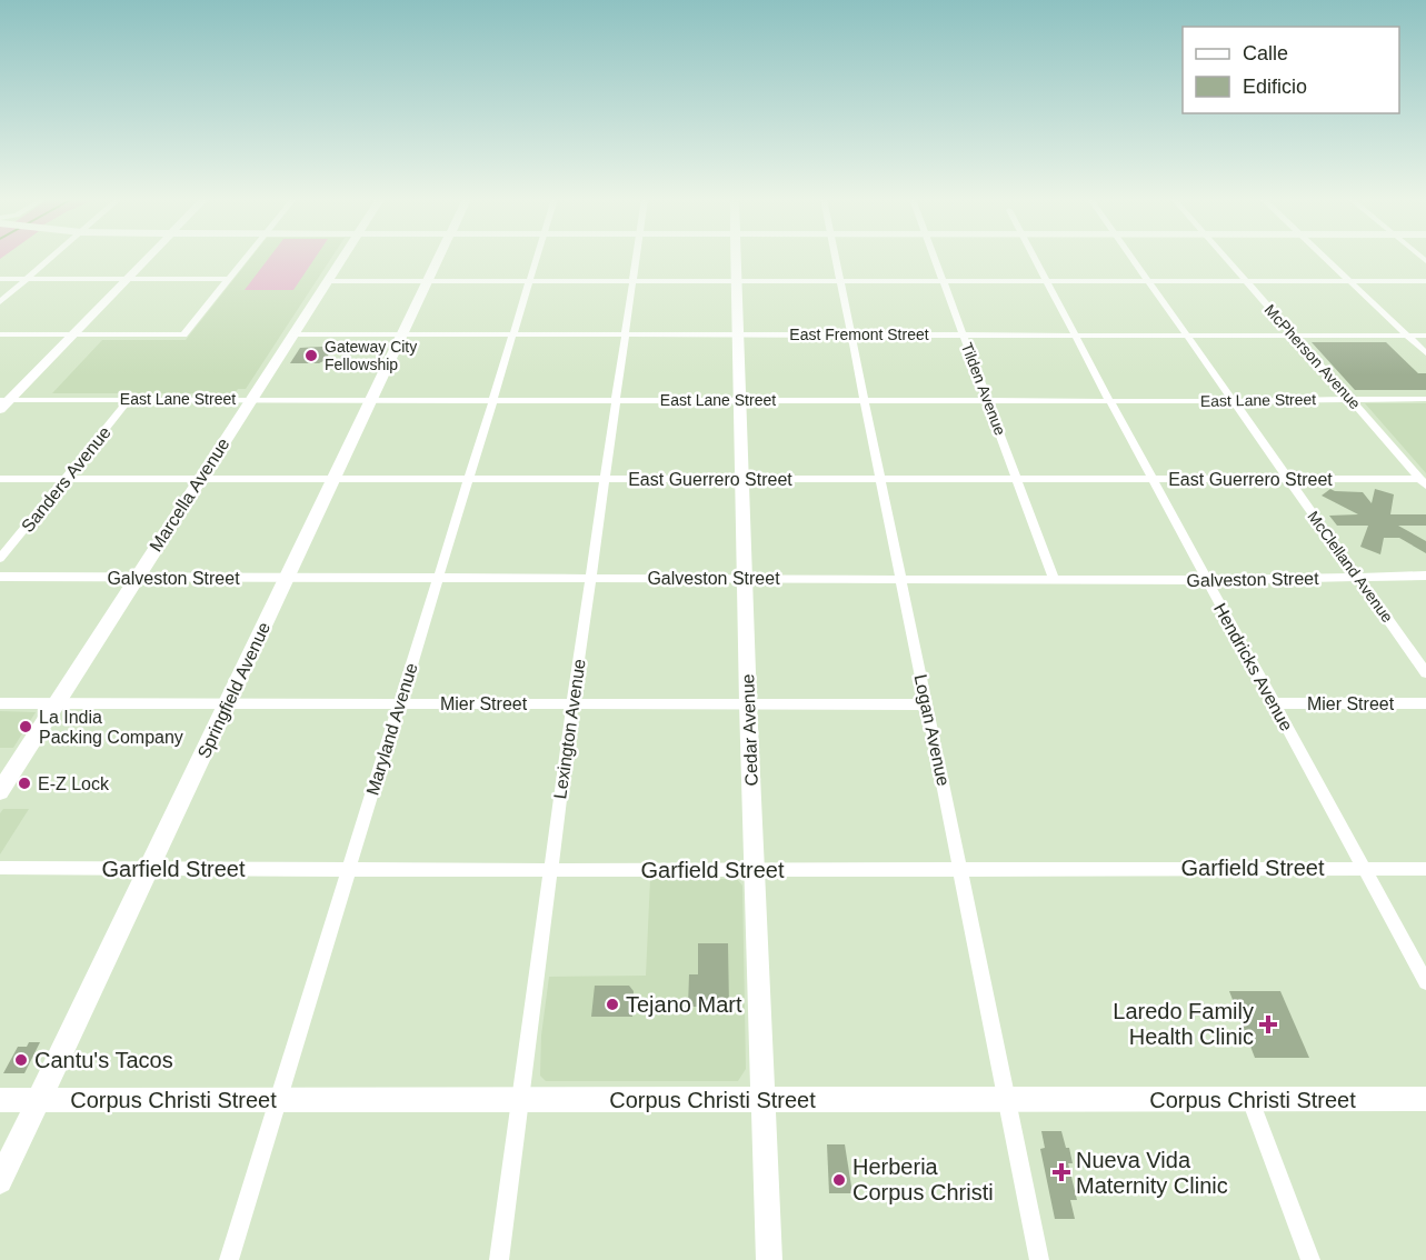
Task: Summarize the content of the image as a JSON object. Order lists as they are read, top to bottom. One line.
{"streets":{"street":["East Fremont Street","McPherson Avenue","Tilden Avenue","East Lane Street","Sanders Avenue","East Guerrero Street","Marcella Avenue","McClelland Avenue","Galveston Street","Hendricks Avenue","Springfield Avenue","Mier Street","Maryland Avenue","Lexington Avenue","Cedar Avenue","Logan Avenue","Garfield Street","Corpus Christi Street"]},"crossings":[["East Fremont Street","McPherson Avenue"],["East Fremont Street","Tilden Avenue"],["East Fremont Street","Marcella Avenue"],["East Fremont Street","McClelland Avenue"],["East Fremont Street","Hendricks Avenue"],["East Fremont Street","Springfield Avenue"],["East Fremont Street","Maryland Avenue"],["East Fremont Street","Lexington Avenue"],["East Fremont Street","Cedar Avenue"],["East Fremont Street","Logan Avenue"],["McPherson Avenue","East Lane Street"],["McPherson Avenue","East Guerrero Street"],["Tilden Avenue","East Lane Street"],["Tilden Avenue","East Guerrero Street"],["Tilden Avenue","Galveston Street"],["East Lane Street","Sanders Avenue"],["East Lane Street","Marcella Avenue"],["East Lane Street","McClelland Avenue"],["East Lane Street","Hendricks Avenue"],["East Lane Street","Springfield Avenue"],["East Lane Street","Maryland Avenue"],["East Lane Street","Lexington Avenue"],["East Lane Street","Cedar Avenue"],["East Lane Street","Logan Avenue"],["Sanders Avenue","East Guerrero Street"],["East Guerrero Street","Marcella Avenue"],["East Guerrero Street","McClelland Avenue"],["East Guerrero Street","Hendricks Avenue"],["East Guerrero Street","Springfield Avenue"],["East Guerrero Street","Maryland Avenue"],["East Guerrero Street","Lexington Avenue"],["East Guerrero Street","Cedar Avenue"],["East Guerrero Street","Logan Avenue"],["Marcella Avenue","Galveston Street"],["Marcella Avenue","Mier Street"],["McClelland Avenue","Galveston Street"],["Galveston Street","Hendricks Avenue"],["Galveston Street","Springfield Avenue"],["Galveston Street","Maryland Avenue"],["Galveston Street","Lexington Avenue"],["Galveston Street","Cedar Avenue"],["Galveston Street","Logan Avenue"],["Hendricks Avenue","Mier Street"],["Hendricks Avenue","Garfield Street"],["Springfield Avenue","Mier Street"],["Springfield Avenue","Garfield Street"],["Springfield Avenue","Corpus Christi Street"],["Mier Street","Maryland Avenue"],["Mier Street","Lexington Avenue"],["Mier Street","Cedar Avenue"],["Mier Street","Logan Avenue"],["Maryland Avenue","Garfield Street"],["Maryland Avenue","Corpus Christi Street"],["Lexington Avenue","Garfield Street"],["Lexington Avenue","Corpus Christi Street"],["Cedar Avenue","Garfield Street"],["Cedar Avenue","Corpus Christi Street"],["Logan Avenue","Garfield Street"],["Logan Avenue","Corpus Christi Street"]],"places":{"other":["Gateway City Fellowship","La India Packing Company","E-Z Lock","Tejano Mart","Cantu's Tacos","Herberia Corpus Christi"],"health":["Laredo Family Health Clinic","Nueva Vida Maternity Clinic"]},"legend":["Calle","Edificio"]}
